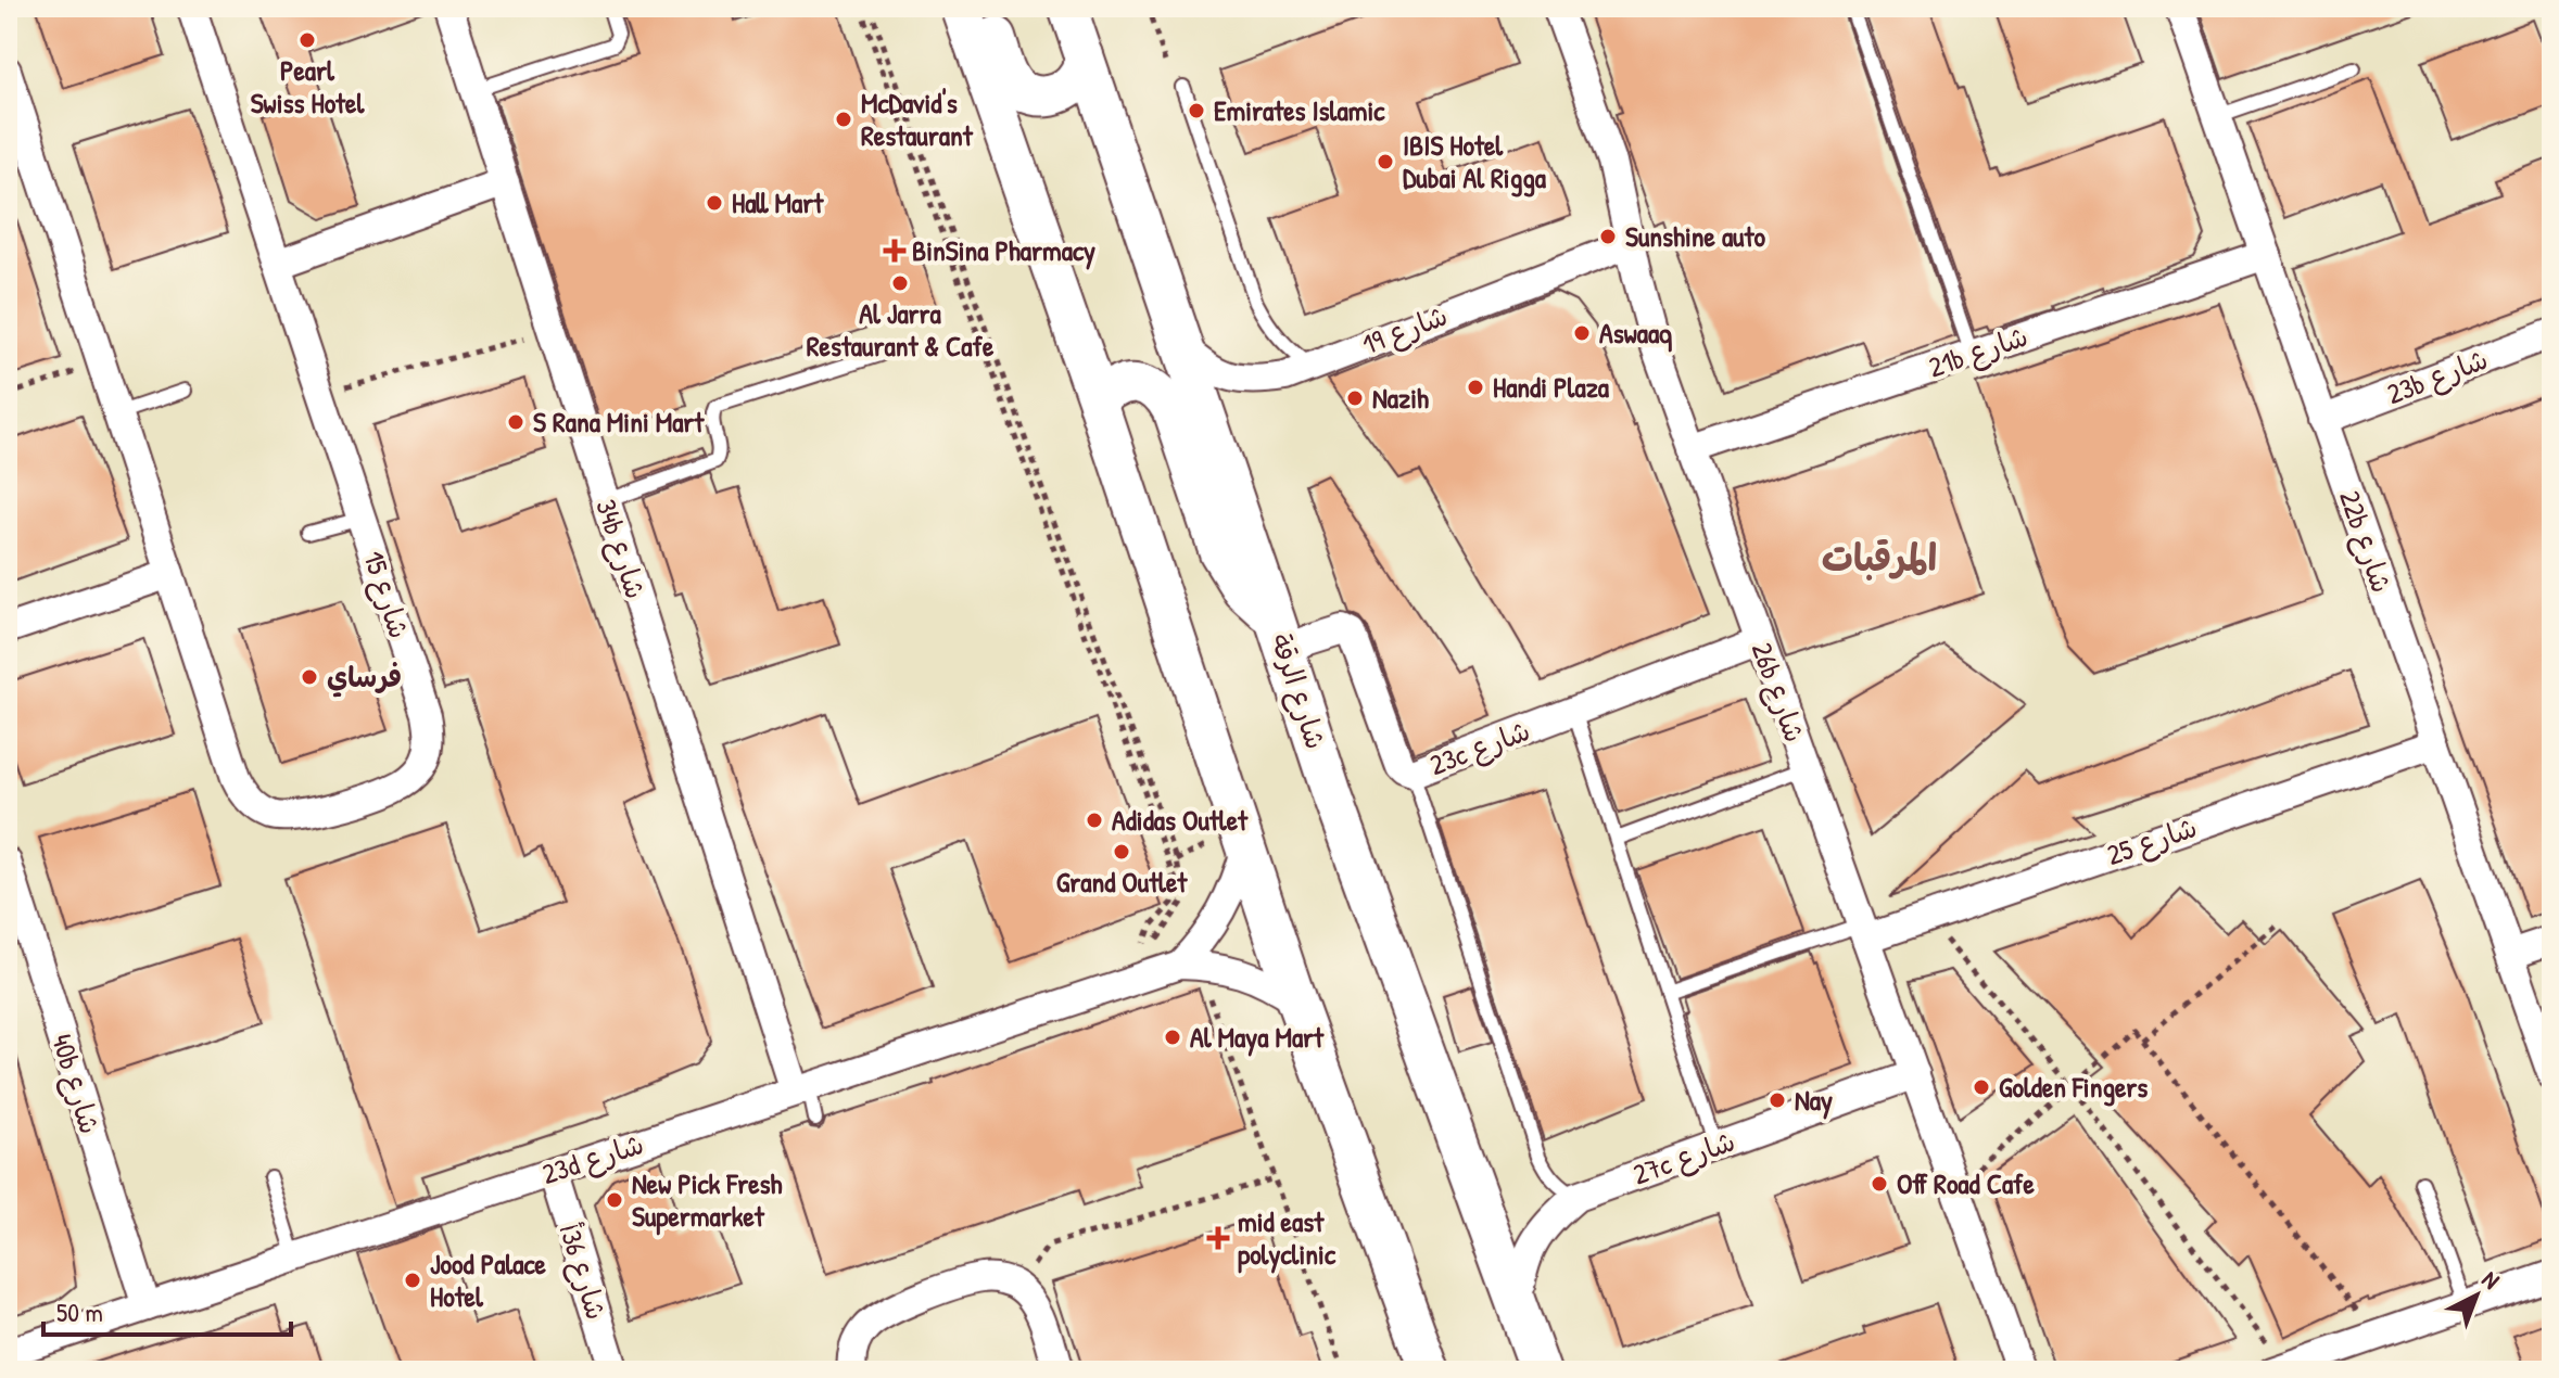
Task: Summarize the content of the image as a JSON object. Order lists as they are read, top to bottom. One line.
{"streets":{"street":["شارع 19","21b شارع","23b شارع","22b شارع","34b شارع","شارع 15","شارع الرقة","26b شارع","23c شارع","شارع 25","40b شارع","27c شارع","23d شارع","شارع 36أ"]},"crossings":[["شارع 19","شارع الرقة"],["شارع 19","26b شارع"],["21b شارع","22b شارع"],["21b شارع","26b شارع"],["23b شارع","22b شارع"],["22b شارع","شارع 25"],["34b شارع","23d شارع"],["شارع الرقة","23c شارع"],["شارع الرقة","27c شارع"],["26b شارع","23c شارع"],["26b شارع","شارع 25"],["26b شارع","27c شارع"],["40b شارع","23d شارع"],["23d شارع","شارع 36أ"]],"districts":["المرقبات"],"places":{"other":["Pearl Swiss Hotel","Emirates Islamic","McDavid's Restaurant","IBIS Hotel Dubai Al Rigga","Hall Mart","Sunshine auto","Al Jarra Restaurant & Cafe","Aswaaq","Handi Plaza","Nazih","S Rana Mini Mart","فرساي","Adidas Outlet","Grand Outlet","Al Maya Mart","Golden Fingers","Nay","Off Road Cafe","New Pick Fresh Supermarket","Jood Palace Hotel"],"health":["BinSina Pharmacy","mid east polyclinic"]},"scale_bar":"50 m","north":"top right"}
